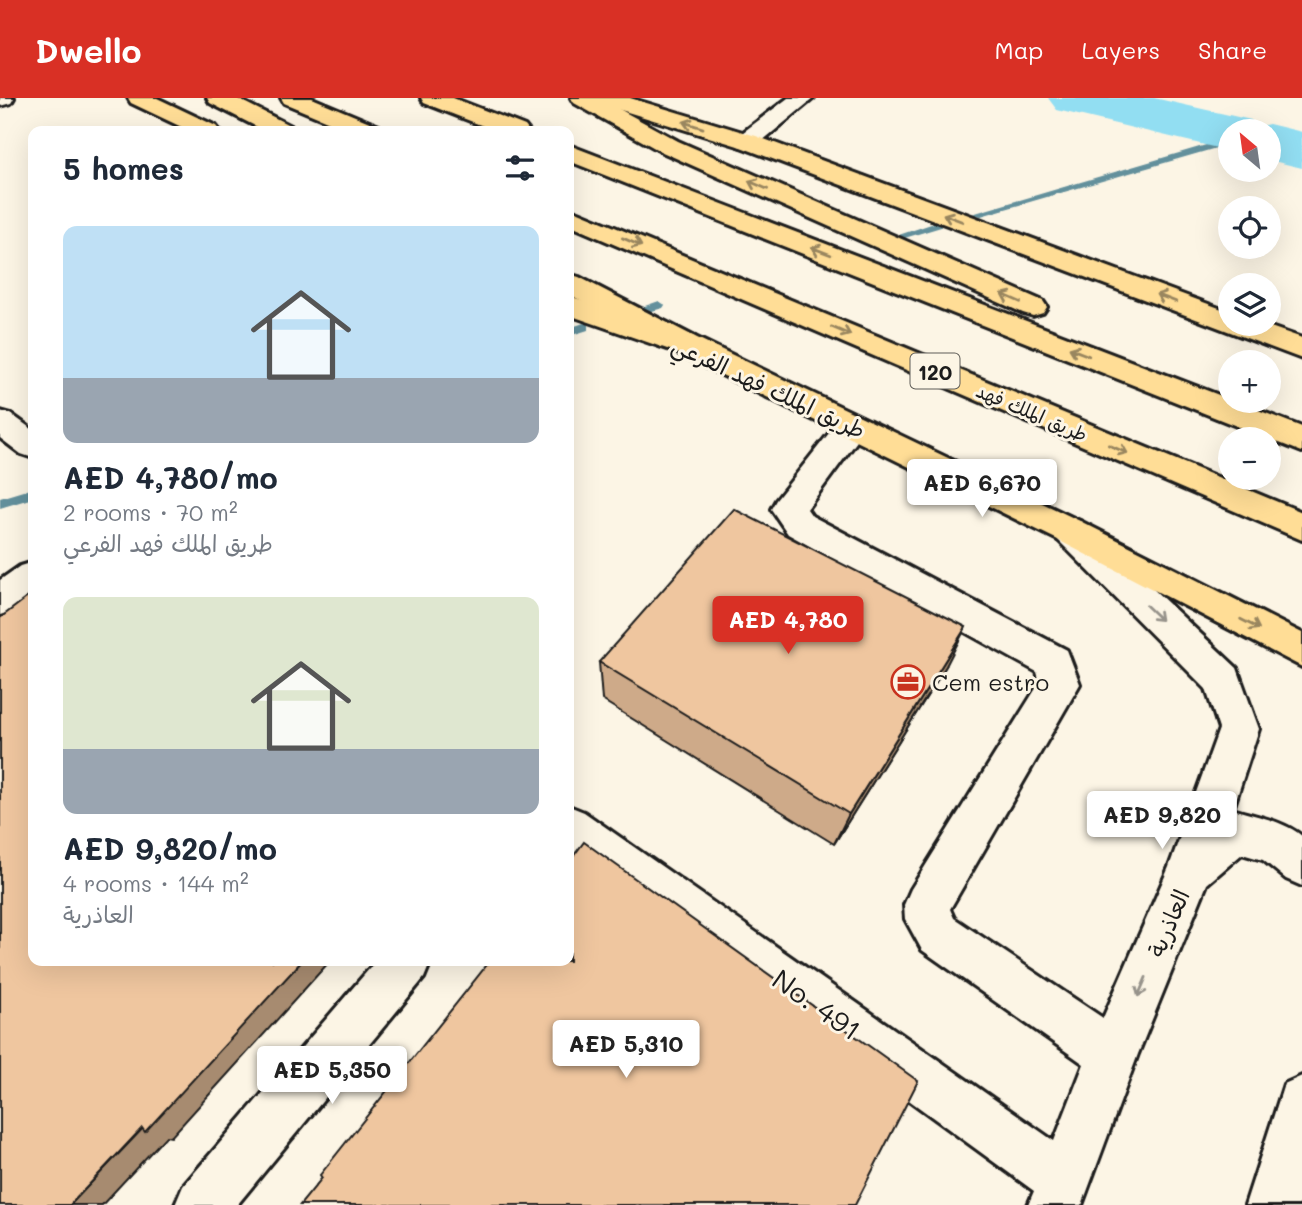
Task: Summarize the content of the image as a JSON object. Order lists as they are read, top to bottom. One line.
{"streets":{"main road":["120","طريق الملك فهد الفرعي","طريق الملك فهد"],"street":["العاذرية","No. 491"]},"crossings":[["طريق الملك فهد الفرعي","العاذرية"],["العاذرية","No. 491"]],"one_way":["العاذرية"],"places":{"office":["Cem estro"]},"north":"top left","page":{"header":"Dwello","nav":["Map","Layers","Share"],"map_buttons":["+","−"],"heading":"5 homes","list":[{"name":"AED 4,780/mo","note":"2 rooms · 70 m² · طريق الملك فهد الفرعي"},{"name":"AED 9,820/mo","note":"4 rooms · 144 m² · العاذرية"}],"price":["AED 6,670","AED 4,780","AED 9,820","AED 5,310","AED 5,350"]}}
